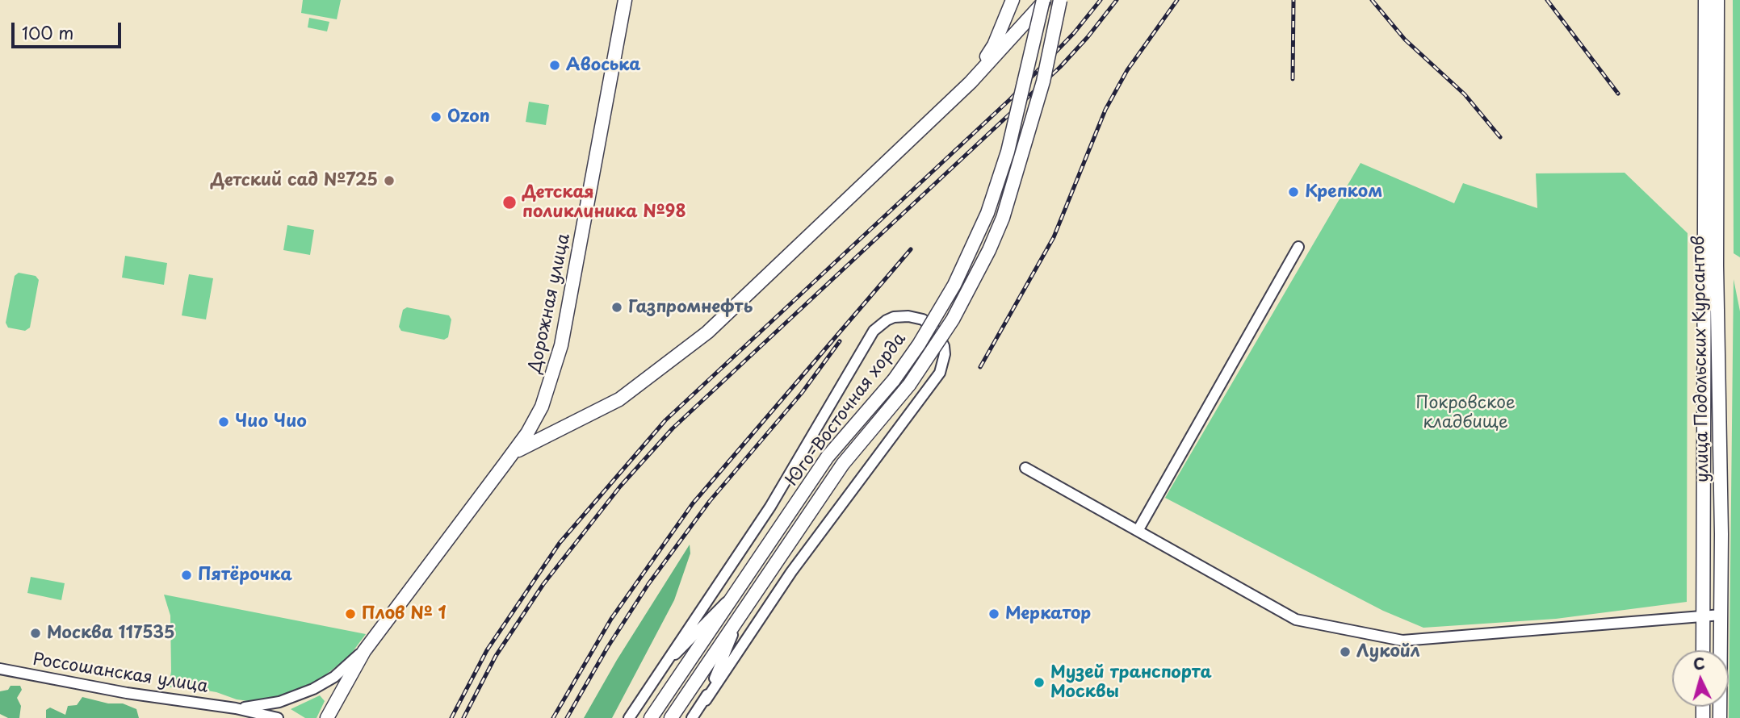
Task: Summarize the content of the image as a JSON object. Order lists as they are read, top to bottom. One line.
{"streets":{"main road":["Дорожная улица","улица Подольских Курсантов","Юго-Восточная хорда"],"street":["Россошанская улица"]},"crossings":[["Дорожная улица","Россошанская улица"]],"parks":["Покровское кладбище"],"places":["Авоська","Ozon","Детский сад №725","Крепком","Детская поликлиника №98","Газпромнефть","Чио Чио","Пятёрочка","Плов № 1","Меркатор","Москва 117535","Лукойл","Музей транспорта Москвы"],"scale_bar":"100 m","north":"top"}
